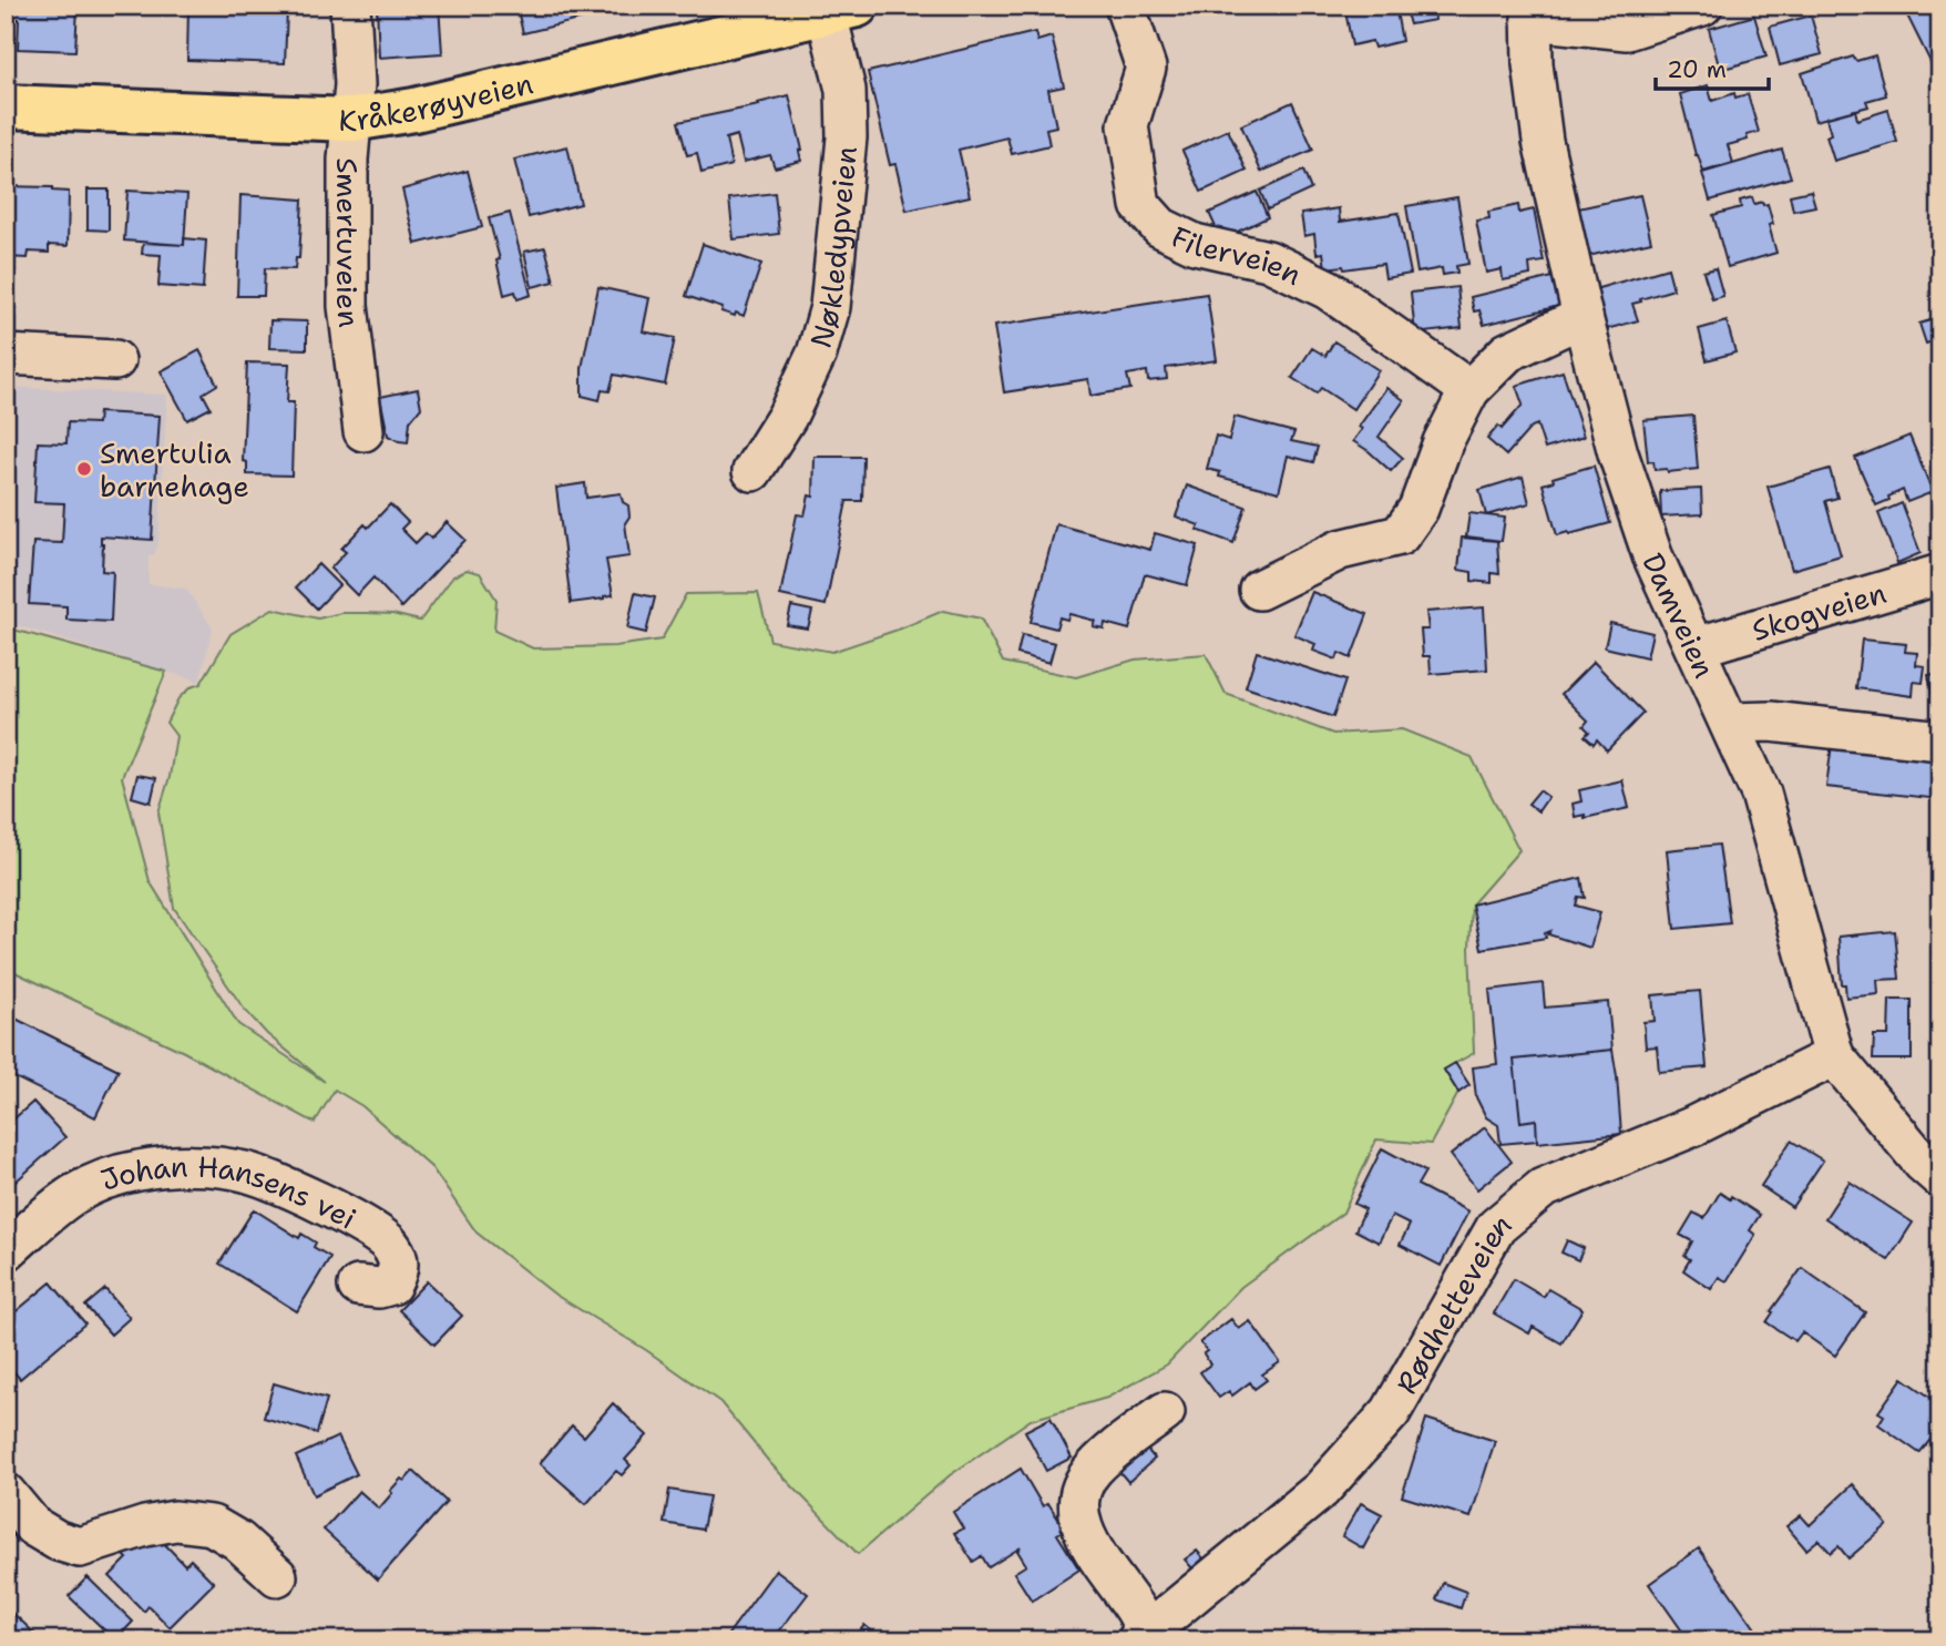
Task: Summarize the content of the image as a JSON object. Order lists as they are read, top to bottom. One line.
{"streets":{"main road":["Kråkerøyveien"],"street":["Smertuveien","Nøkledypveien","Filerveien","Skogveien","Damveien","Johan Hansens vei","Rødhetteveien"]},"crossings":[["Kråkerøyveien","Smertuveien"],["Kråkerøyveien","Nøkledypveien"],["Skogveien","Damveien"],["Damveien","Rødhetteveien"]],"places":["Smertulia barnehage"],"scale_bar":"20 m"}
